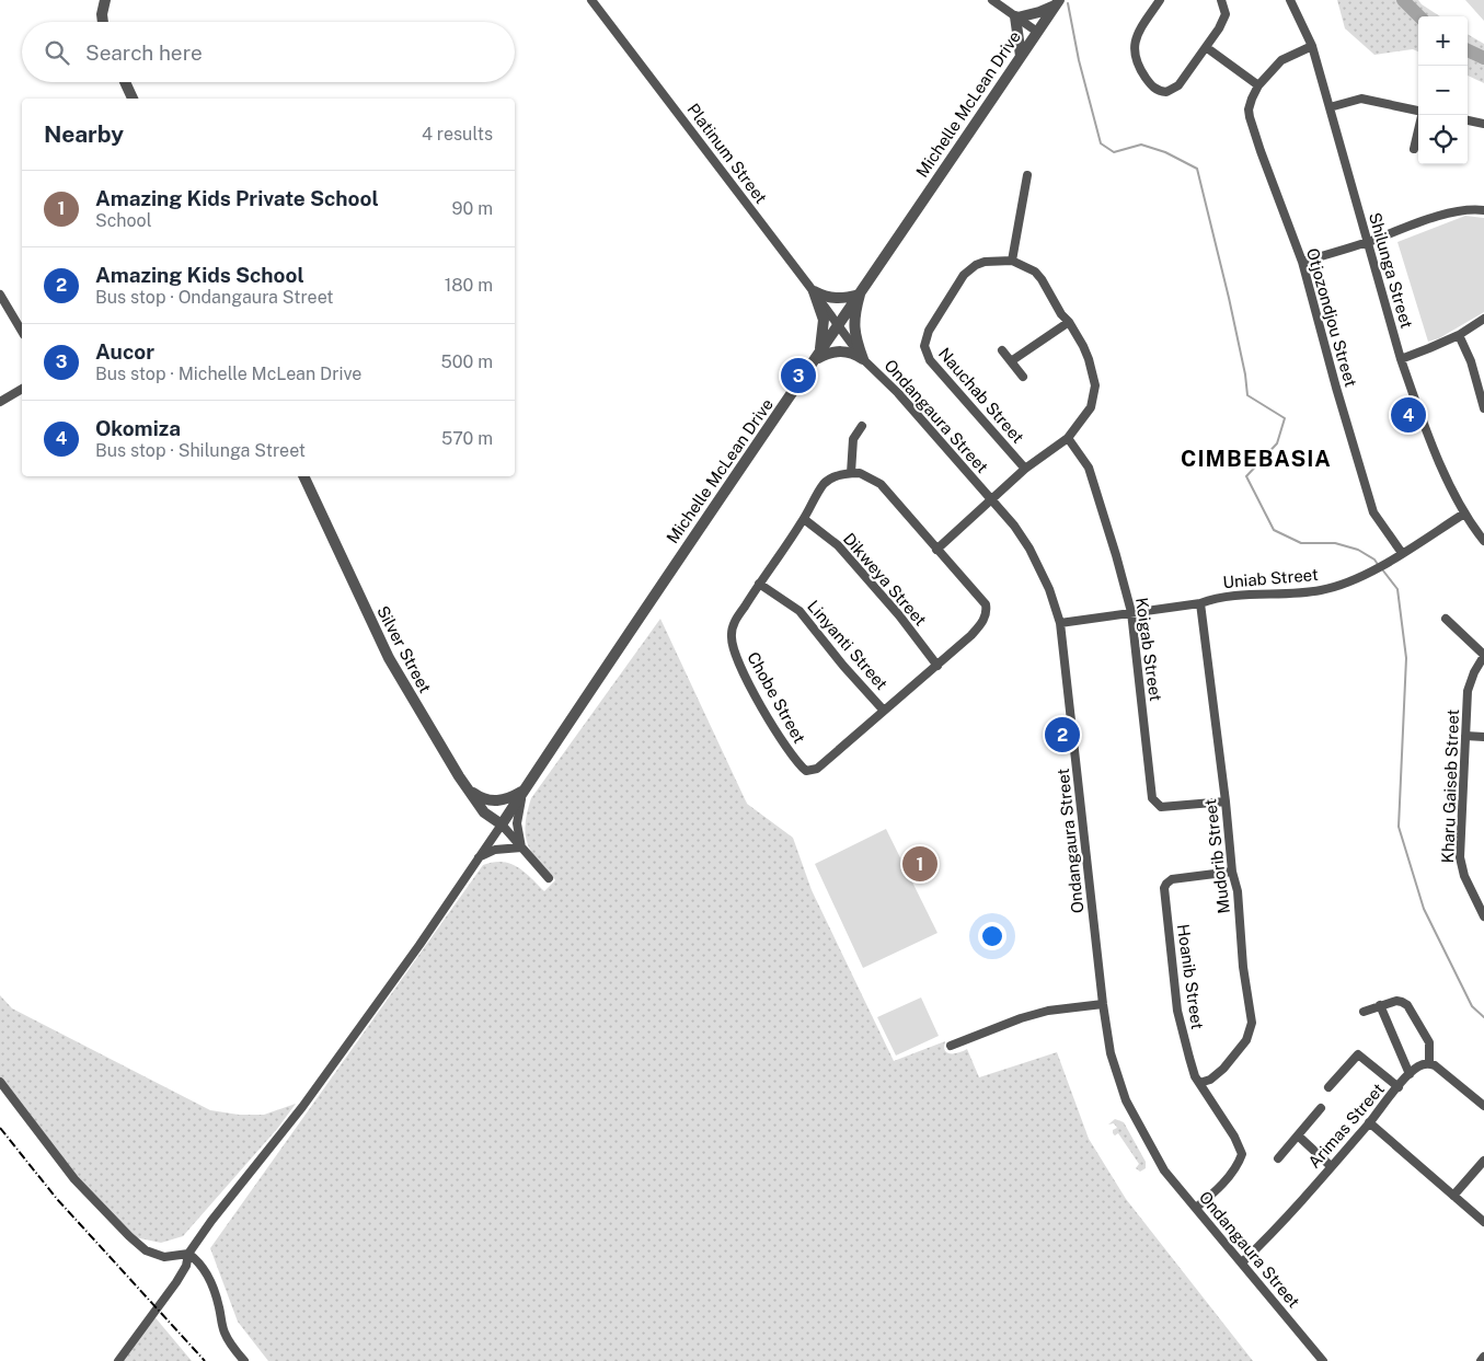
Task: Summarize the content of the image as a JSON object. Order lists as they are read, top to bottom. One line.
{"streets":{"street":["Michelle McLean Drive","Platinum Street","Shilunga Street","Otjozondjou Street","Nauchab Street","Ondangaura Street","Uniab Street","Dikweya Street","Linyanti Street","Silver Street","Koigab Street","Chobe Street","Kharu Gaiseb Street","Mudorib Street","Hoanib Street","Arimas Street"]},"crossings":[["Michelle McLean Drive","Platinum Street"],["Michelle McLean Drive","Ondangaura Street"],["Michelle McLean Drive","Silver Street"],["Platinum Street","Ondangaura Street"],["Shilunga Street","Otjozondjou Street"],["Shilunga Street","Uniab Street"],["Otjozondjou Street","Uniab Street"],["Nauchab Street","Ondangaura Street"],["Nauchab Street","Koigab Street"],["Ondangaura Street","Uniab Street"],["Ondangaura Street","Hoanib Street"],["Ondangaura Street","Arimas Street"],["Uniab Street","Koigab Street"],["Uniab Street","Mudorib Street"],["Dikweya Street","Chobe Street"],["Linyanti Street","Chobe Street"],["Koigab Street","Mudorib Street"],["Mudorib Street","Hoanib Street"]],"districts":["CIMBEBASIA"],"page":{"map_buttons":["+","−"],"search":"Search here","heading":["Nearby","4 results"],"list":[{"mark":"1","name":"Amazing Kids Private School","note":"School","value":"90 m"},{"mark":"2","name":"Amazing Kids School","note":"Bus stop · Ondangaura Street","value":"180 m"},{"mark":"3","name":"Aucor","note":"Bus stop · Michelle McLean Drive","value":"500 m"},{"mark":"4","name":"Okomiza","note":"Bus stop · Shilunga Street","value":"570 m"}],"pins":["3","4","2","1"]}}
